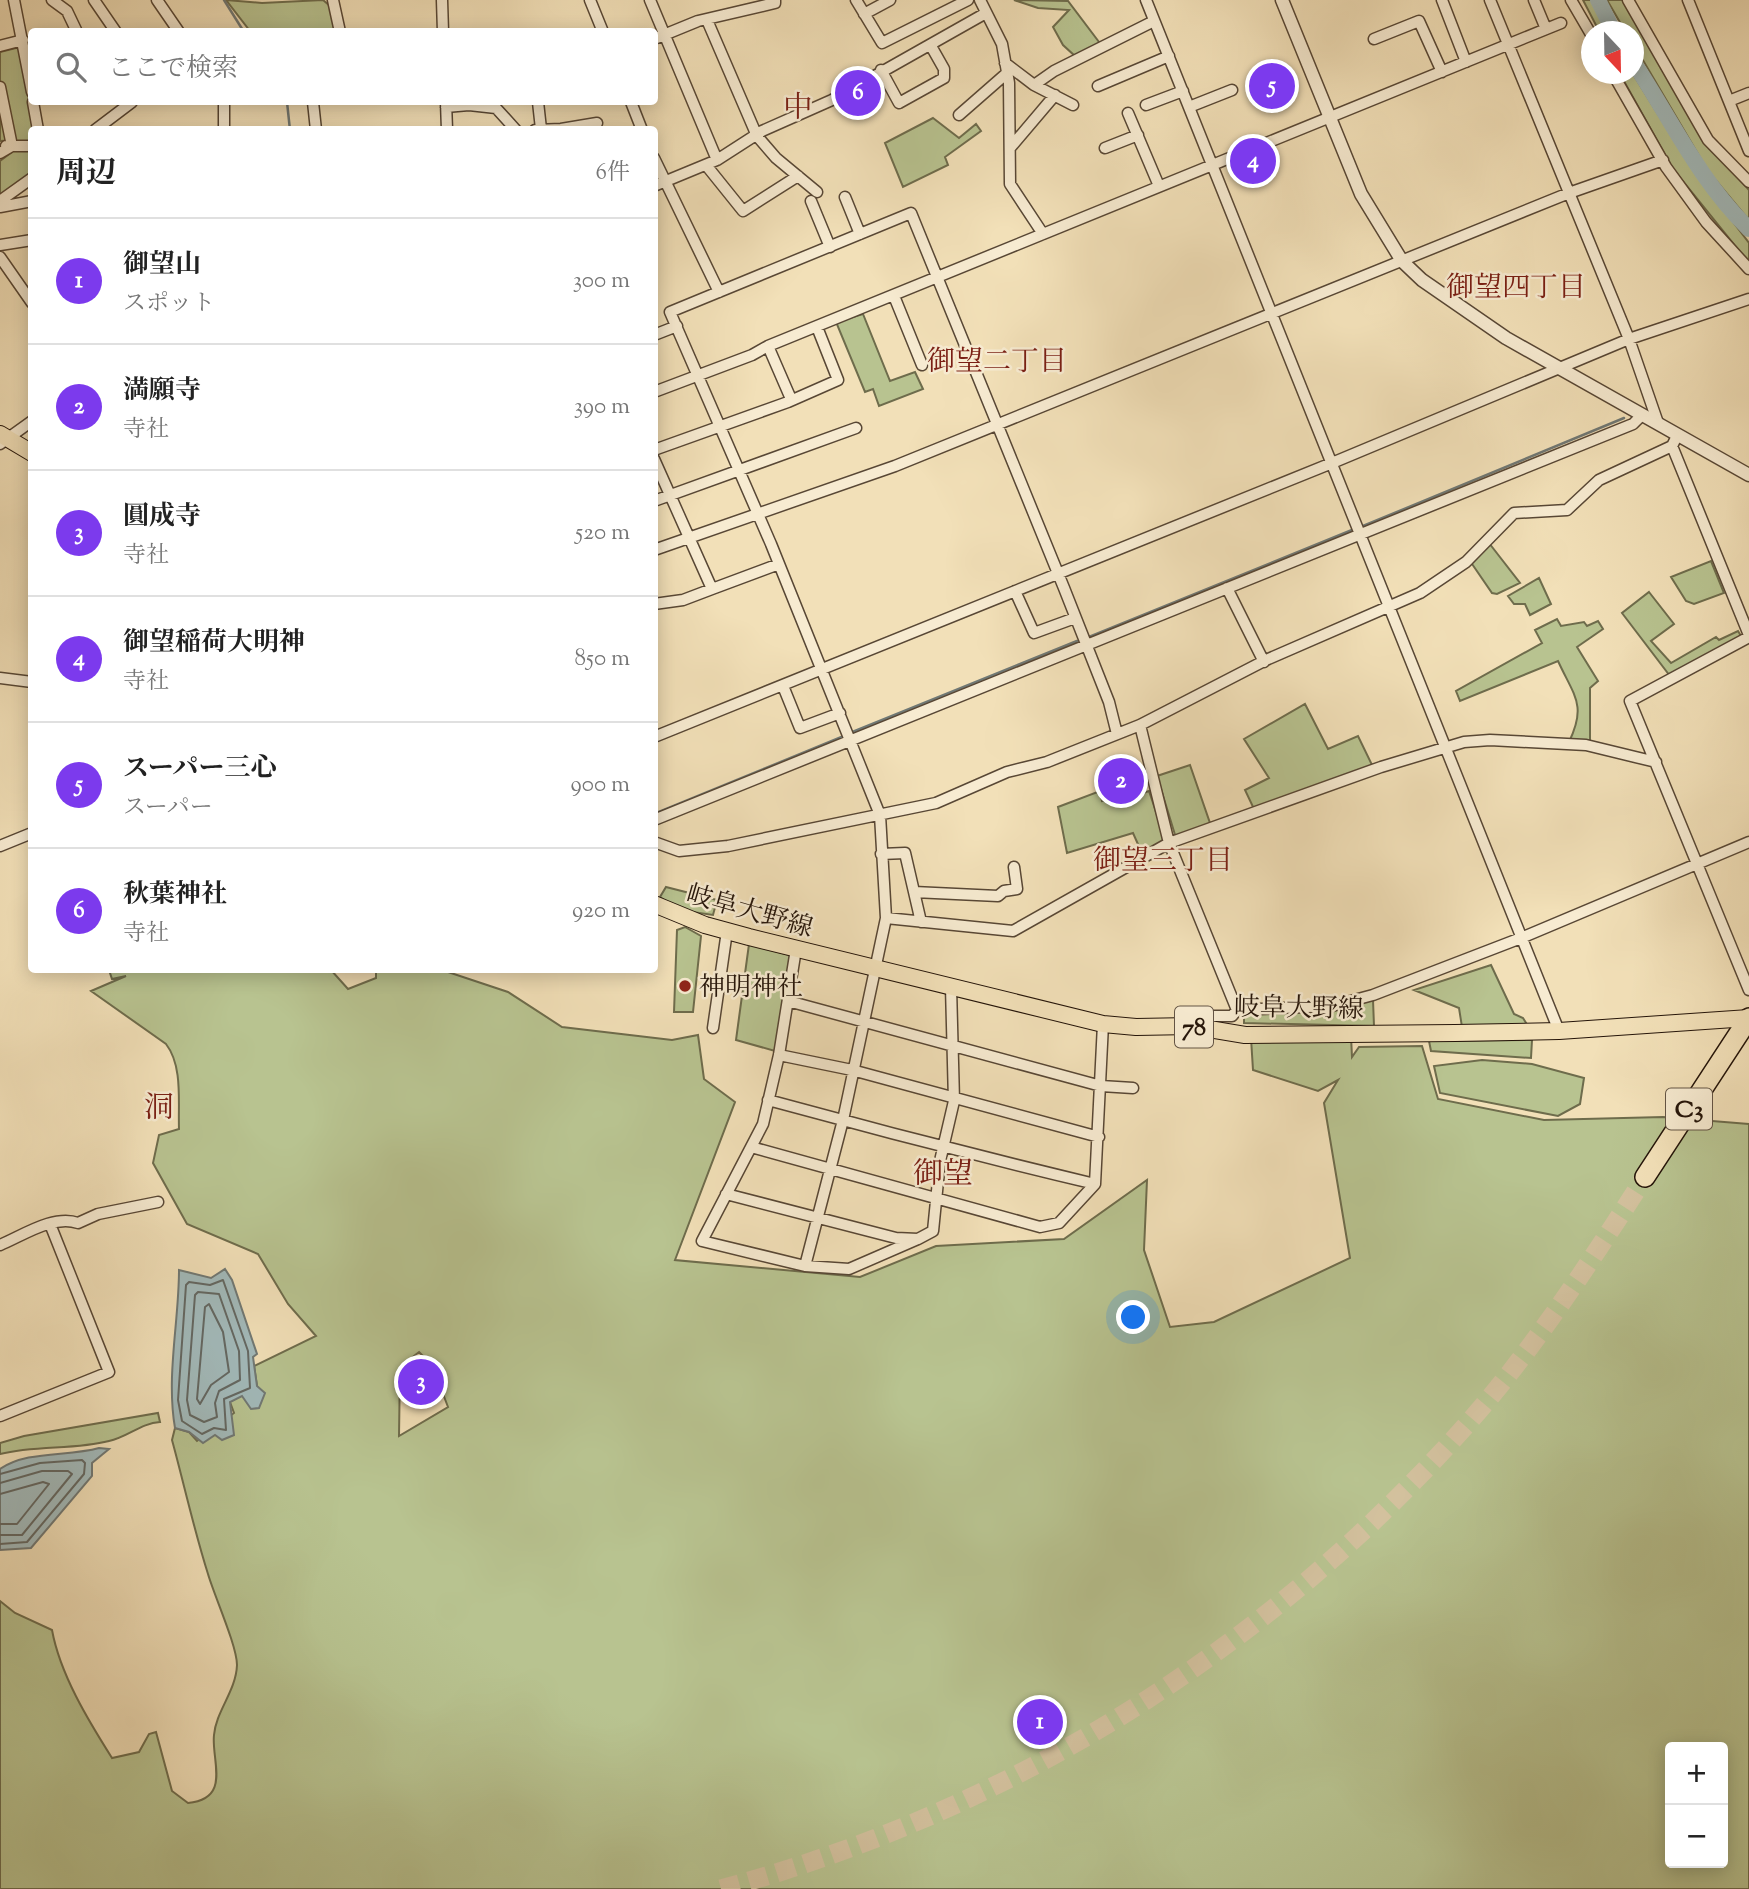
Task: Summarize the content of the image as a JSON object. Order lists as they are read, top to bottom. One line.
{"streets":{"highway":["C3"],"main road":["岐阜大野線","78"]},"crossings":[["岐阜大野線","C3"]],"districts":["中","御望四丁目","御望二丁目","御望三丁目","洞","御望"],"places":["神明神社"],"north":"bottom","page":{"search":"ここで検索","pins":["5","6","4","2","3","1"],"heading":["周辺","6件"],"list":[{"mark":"1","name":"御望山","note":"スポット","value":"300 m"},{"mark":"2","name":"満願寺","note":"寺社","value":"390 m"},{"mark":"3","name":"圓成寺","note":"寺社","value":"520 m"},{"mark":"4","name":"御望稲荷大明神","note":"寺社","value":"850 m"},{"mark":"5","name":"スーパー三心","note":"スーパー","value":"900 m"},{"mark":"6","name":"秋葉神社","note":"寺社","value":"920 m"}],"map_buttons":["+","−"]}}
